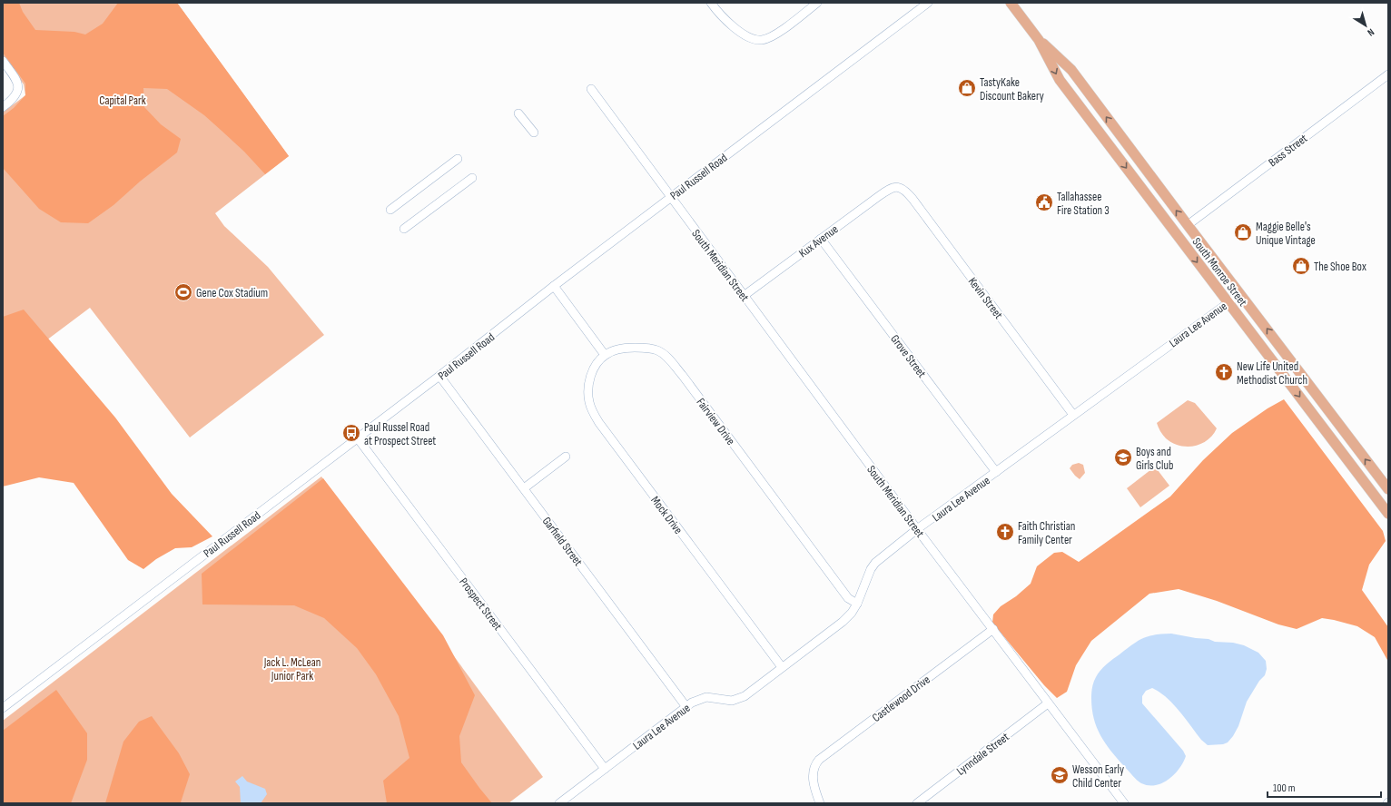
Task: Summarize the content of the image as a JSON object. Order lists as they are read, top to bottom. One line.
{"streets":{"main road":["South Monroe Street"],"street":["Bass Street","Paul Russell Road","Kux Avenue","South Meridian Street","Kevin Street","Laura Lee Avenue","Grove Street","Fairview Drive","Mock Drive","Garfield Street","Prospect Street","Castlewood Drive","Lynndale Street"]},"crossings":[["Bass Street","South Monroe Street"],["Paul Russell Road","South Meridian Street"],["Paul Russell Road","Garfield Street"],["Paul Russell Road","Prospect Street"],["Kux Avenue","South Meridian Street"],["Kux Avenue","Kevin Street"],["Kux Avenue","Grove Street"],["South Meridian Street","Laura Lee Avenue"],["South Meridian Street","Castlewood Drive"],["South Meridian Street","Lynndale Street"],["South Monroe Street","Laura Lee Avenue"],["Kevin Street","Laura Lee Avenue"],["Laura Lee Avenue","Grove Street"],["Laura Lee Avenue","Fairview Drive"],["Laura Lee Avenue","Mock Drive"],["Laura Lee Avenue","Garfield Street"],["Laura Lee Avenue","Prospect Street"],["Fairview Drive","Mock Drive"]],"parks":["Capital Park","Jack L. McLean Junior Park"],"places":{"shop":["TastyKake Discount Bakery","Maggie Belle's Unique Vintage","The Shoe Box"],"public building":["Tallahassee Fire Station 3"],"sports":["Gene Cox Stadium"],"church":["New Life United Methodist Church","Faith Christian Family Center"],"bus stop":["Paul Russel Road at Prospect Street"],"school or university":["Boys and Girls Club","Wesson Early Child Center"]},"scale_bar":"100 m","north":"bottom right"}
